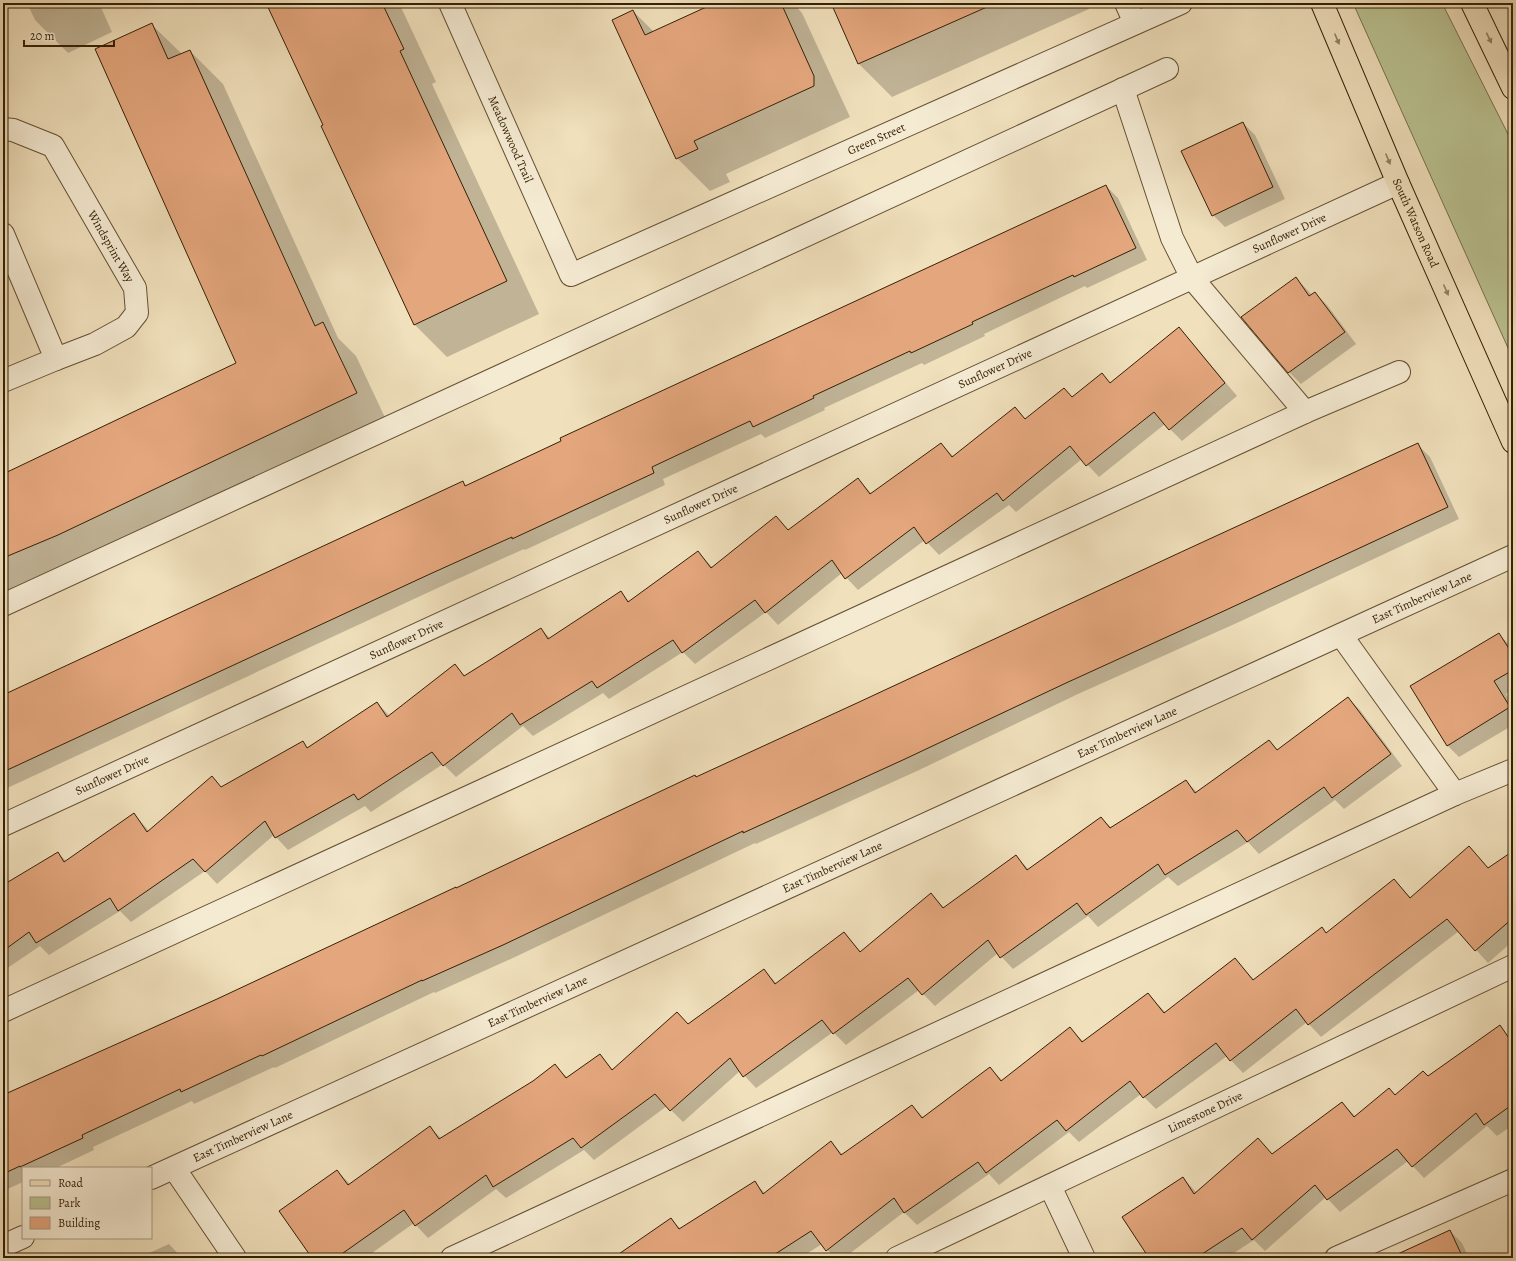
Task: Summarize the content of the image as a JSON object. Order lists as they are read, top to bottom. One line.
{"streets":{"main road":["South Watson Road"],"street":["Meadowwood Trail","Green Street","Sunflower Drive","Windsprint Way","East Timberview Lane","Limestone Drive"]},"crossings":[["Meadowwood Trail","Green Street"],["South Watson Road","Sunflower Drive"]],"one_way":["South Watson Road"],"legend":["Road","Park","Building"],"scale_bar":"20 m"}
